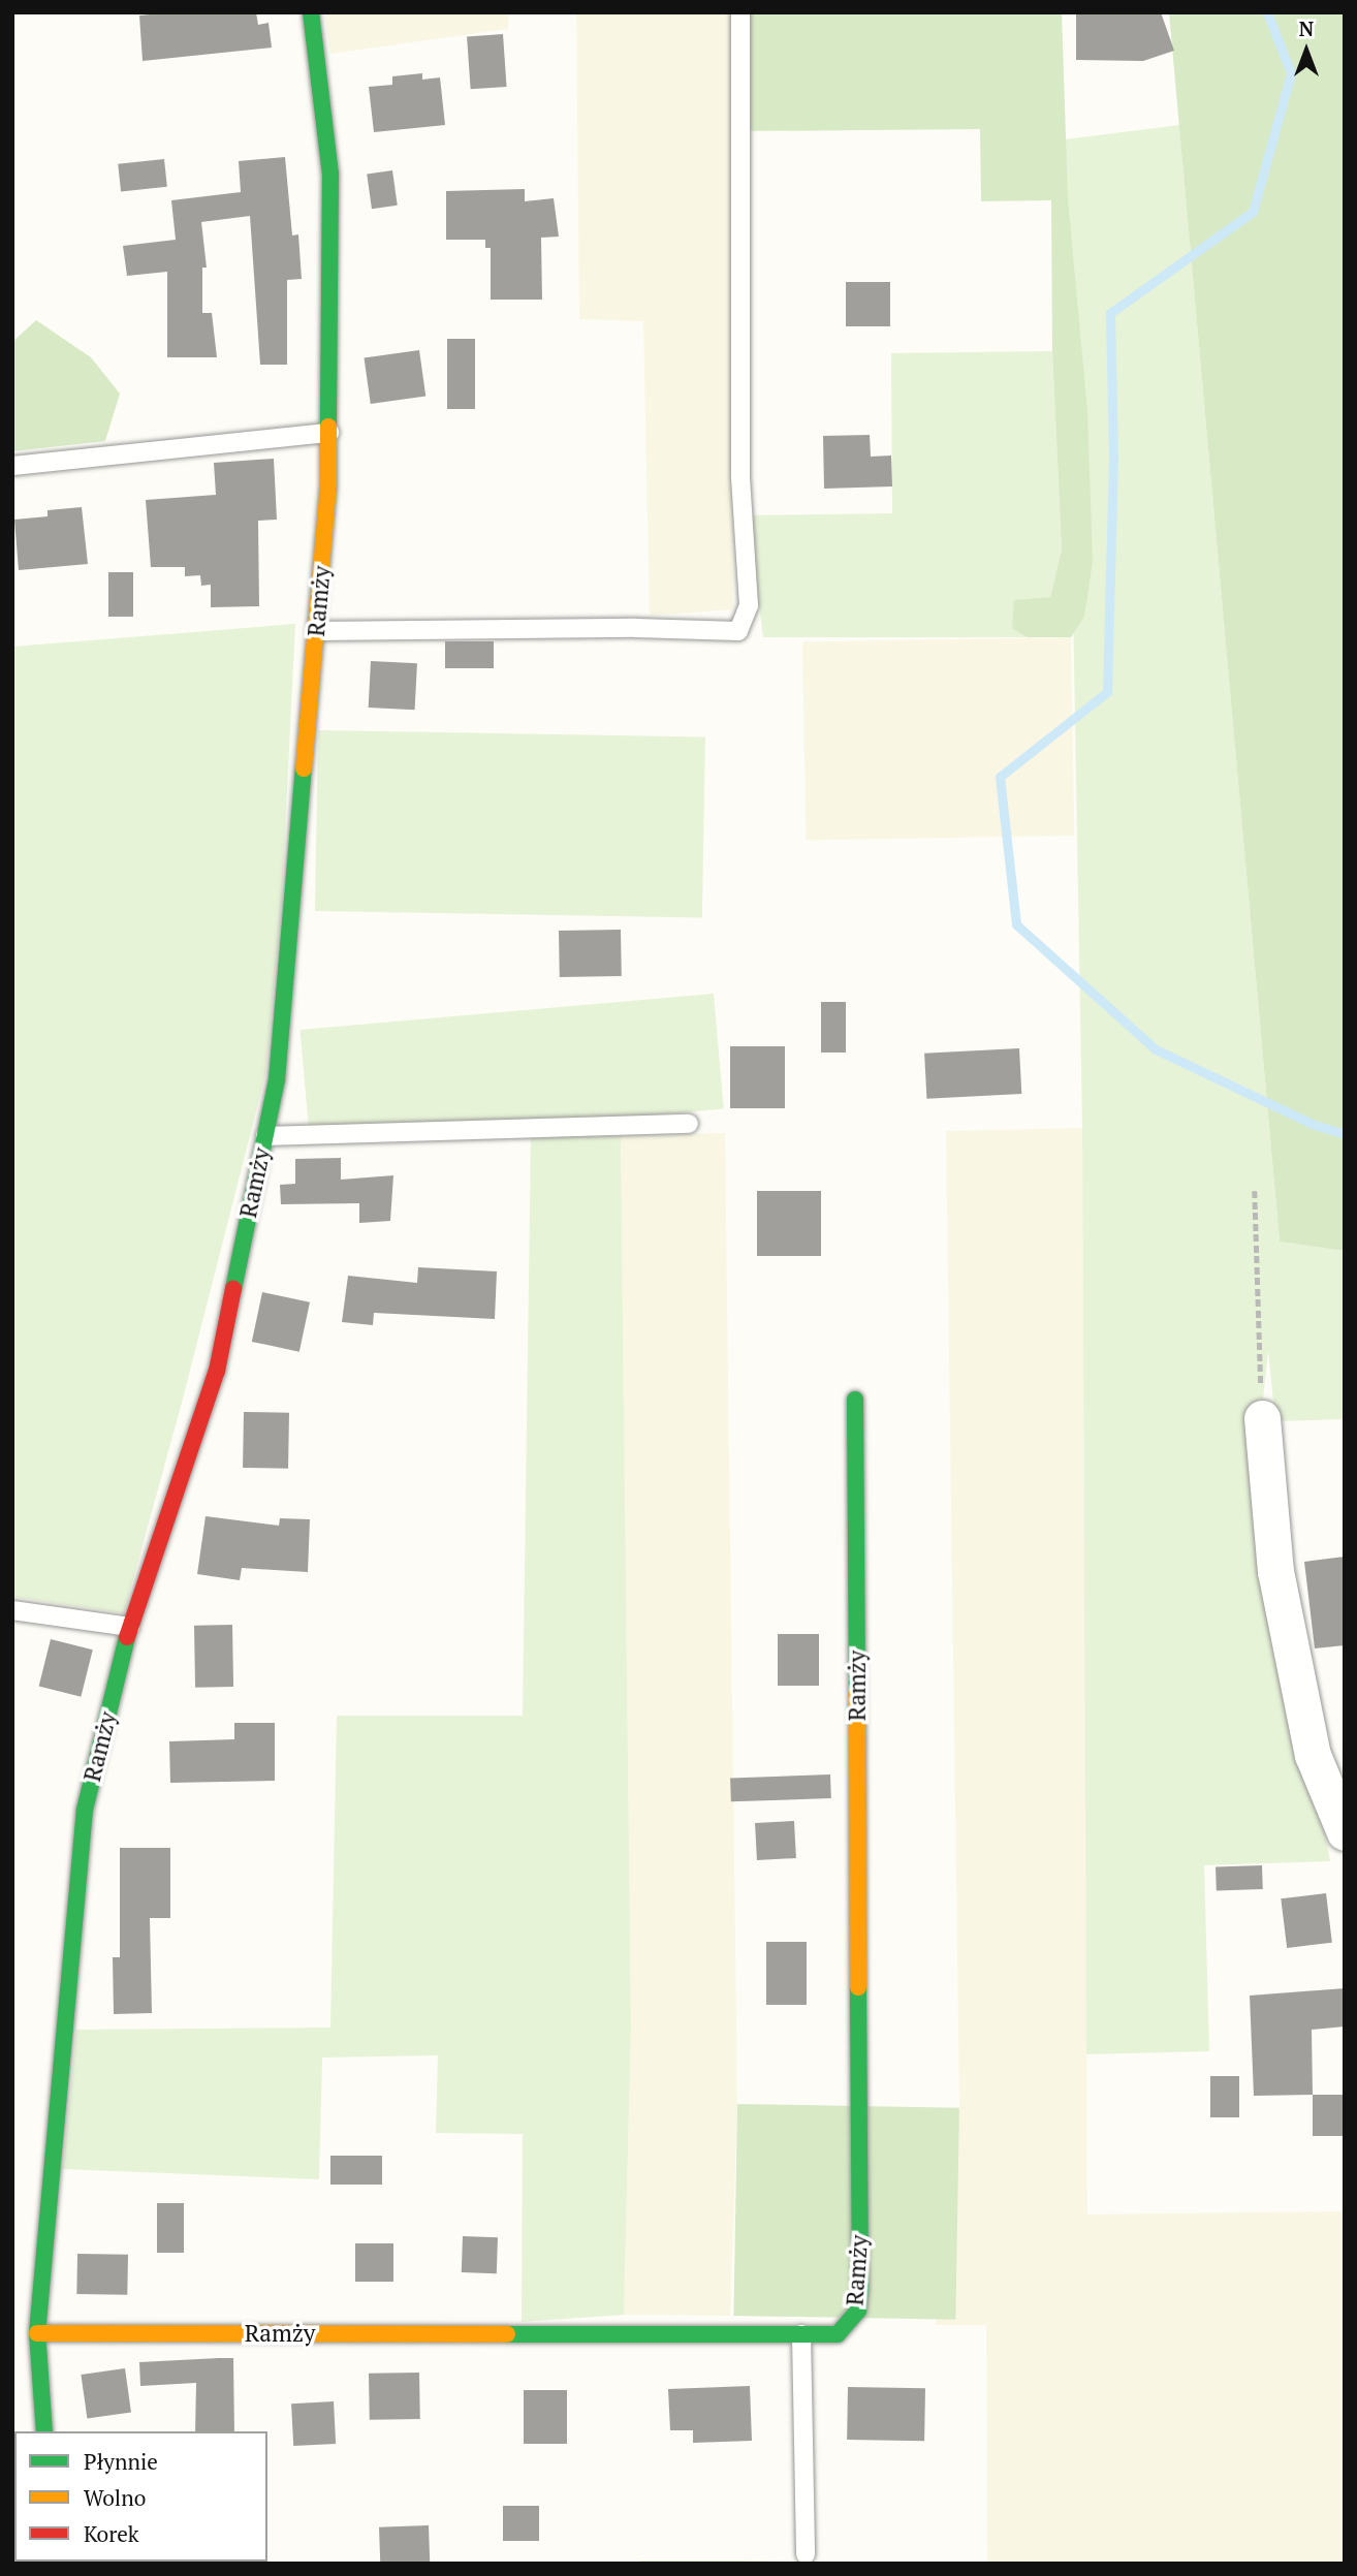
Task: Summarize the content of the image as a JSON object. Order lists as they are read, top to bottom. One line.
{"streets":{"street":["Ramży"]},"legend":["Płynnie","Wolno","Korek"],"north":"top"}
